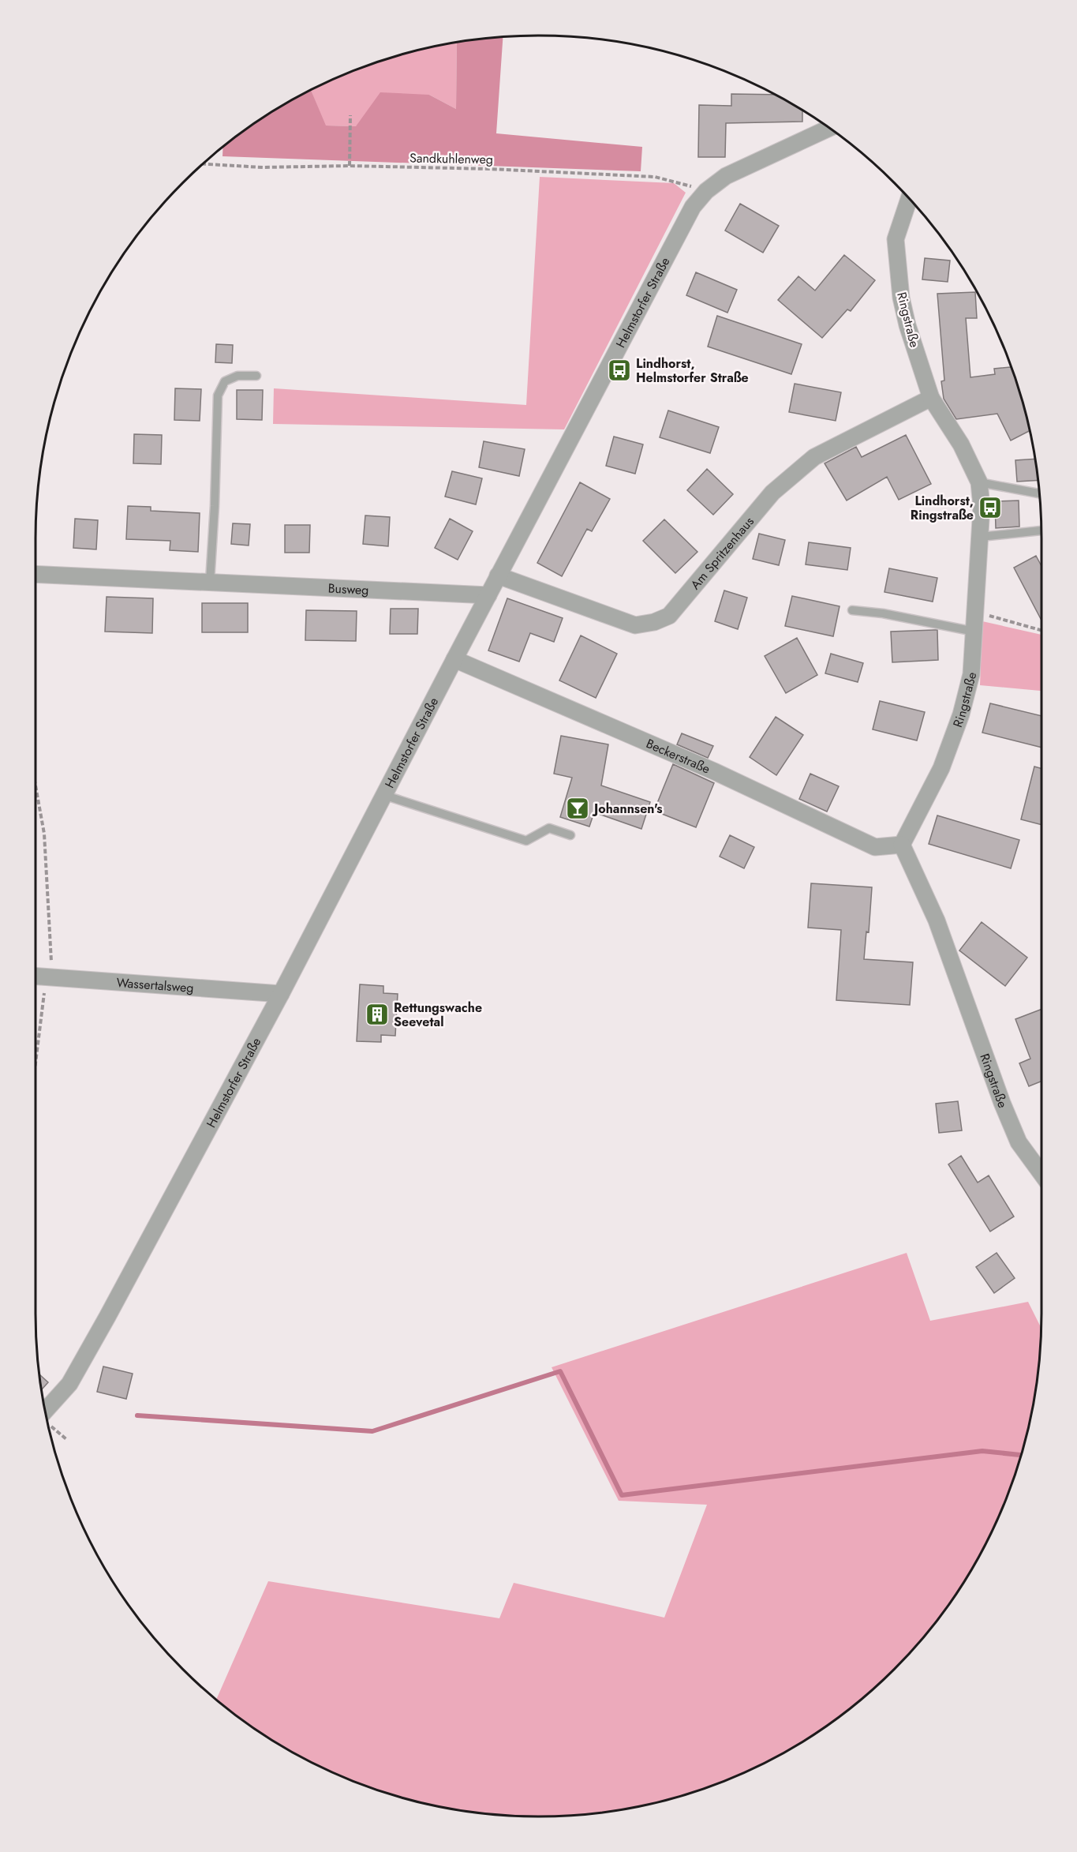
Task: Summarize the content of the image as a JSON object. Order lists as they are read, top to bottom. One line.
{"streets":{"street":["Helmstorfer Straße","Ringstraße","Am Spritzenhaus","Busweg","Beckerstraße","Wassertalsweg"],"path":["Sandkuhlenweg"]},"crossings":[["Sandkuhlenweg","Helmstorfer Straße"],["Helmstorfer Straße","Am Spritzenhaus"],["Helmstorfer Straße","Busweg"],["Helmstorfer Straße","Beckerstraße"],["Helmstorfer Straße","Wassertalsweg"],["Ringstraße","Am Spritzenhaus"],["Ringstraße","Beckerstraße"]],"places":{"bus stop":["Lindhorst, Helmstorfer Straße","Lindhorst, Ringstraße"],"bar":["Johannsen's"],"building":["Rettungswache Seevetal"]}}
